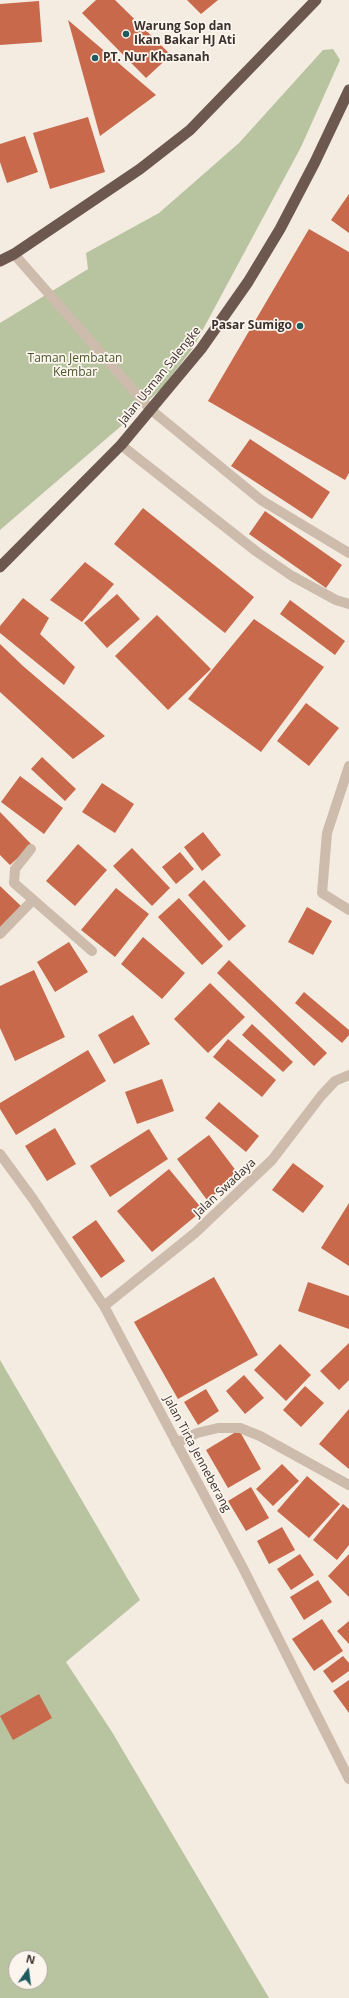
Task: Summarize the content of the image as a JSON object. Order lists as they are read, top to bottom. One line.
{"streets":{"highway":["Jalan Usman Salengke"],"street":["Jalan Swadaya","Jalan Tirta Jenneberang"]},"crossings":[["Jalan Swadaya","Jalan Tirta Jenneberang"]],"parks":["Taman Jembatan Kembar"],"places":["Warung Sop dan Ikan Bakar HJ Ati","PT. Nur Khasanah","Pasar Sumigo"],"north":"top"}
